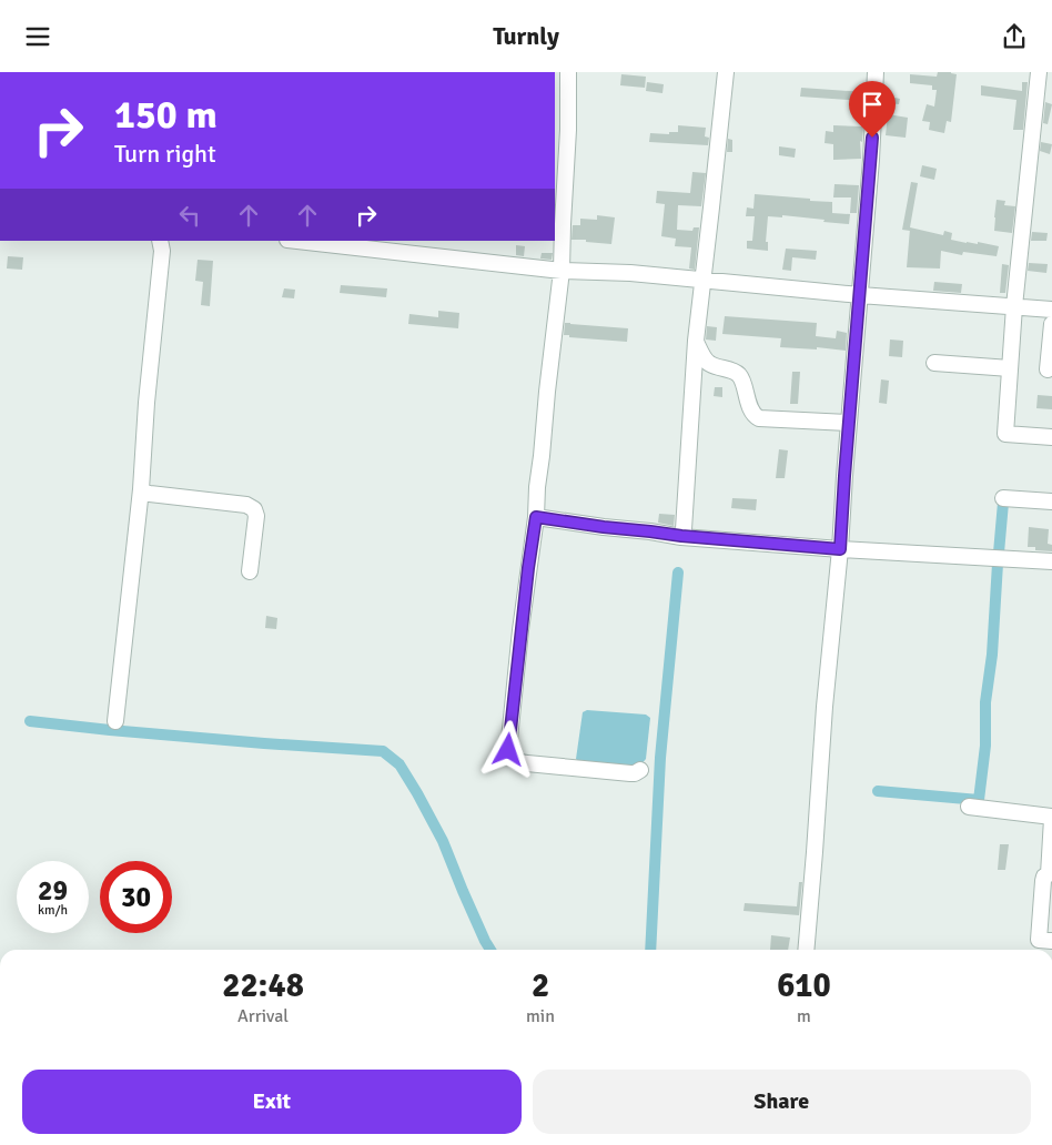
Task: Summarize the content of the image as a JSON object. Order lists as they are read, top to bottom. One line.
{"page":{"header":"Turnly","turn":["150 m","Turn right"],"speed":"29 km/h","limit":"30","eta":["22:48","Arrival","2","min","610","m"],"buttons":["Exit","Share"]}}
